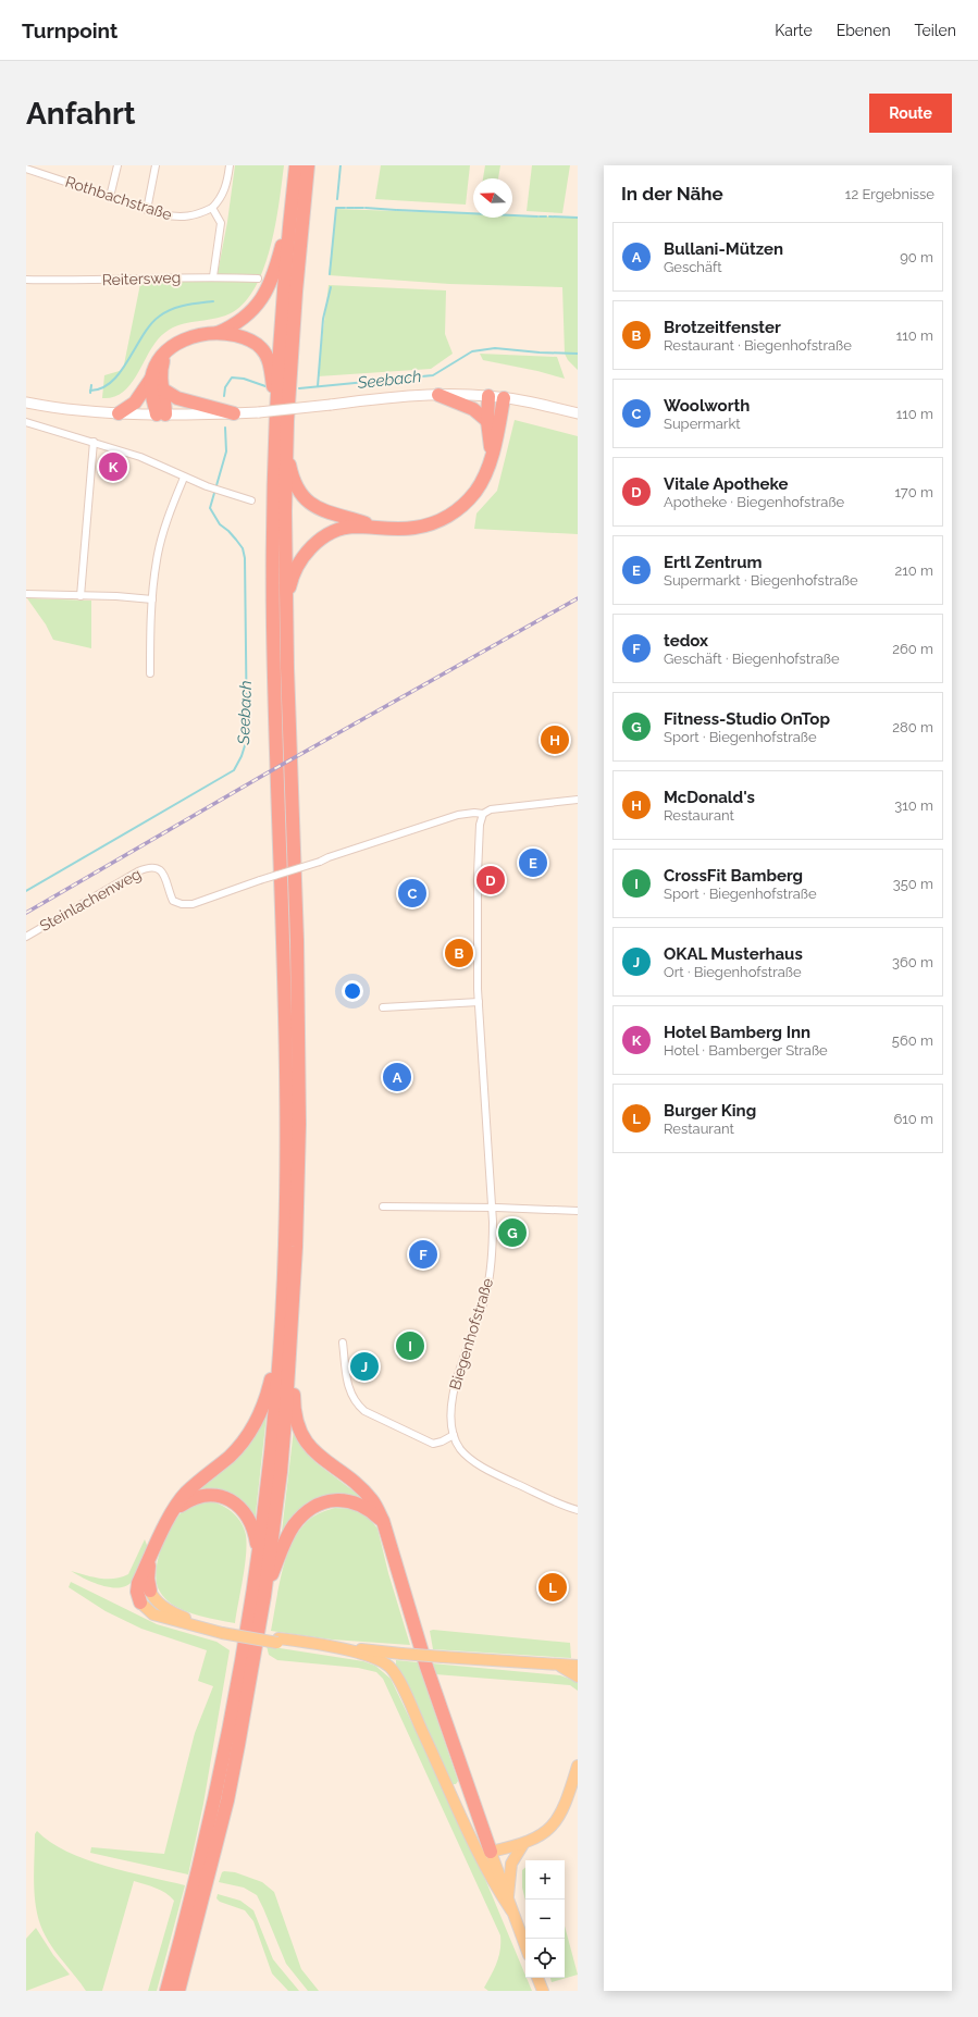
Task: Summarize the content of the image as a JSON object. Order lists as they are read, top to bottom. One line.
{"streets":{"street":["Rothbachstraße","Reitersweg","Steinlachenweg","Biegenhofstraße"]},"crossings":[["Steinlachenweg","Biegenhofstraße"]],"water":["Seebach"],"north":"left","page":{"header":"Turnpoint","nav":["Karte","Ebenen","Teilen"],"buttons":"Route","title":"Anfahrt","heading":["In der Nähe","12 Ergebnisse"],"list":[{"mark":"A","name":"Bullani-Mützen","note":"Geschäft","value":"90 m"},{"mark":"B","name":"Brotzeitfenster","note":"Restaurant · Biegenhofstraße","value":"110 m"},{"mark":"C","name":"Woolworth","note":"Supermarkt","value":"110 m"},{"mark":"D","name":"Vitale Apotheke","note":"Apotheke · Biegenhofstraße","value":"170 m"},{"mark":"E","name":"Ertl Zentrum","note":"Supermarkt · Biegenhofstraße","value":"210 m"},{"mark":"F","name":"tedox","note":"Geschäft · Biegenhofstraße","value":"260 m"},{"mark":"G","name":"Fitness-Studio OnTop","note":"Sport · Biegenhofstraße","value":"280 m"},{"mark":"H","name":"McDonald's","note":"Restaurant","value":"310 m"},{"mark":"I","name":"CrossFit Bamberg","note":"Sport · Biegenhofstraße","value":"350 m"},{"mark":"J","name":"OKAL Musterhaus","note":"Ort · Biegenhofstraße","value":"360 m"},{"mark":"K","name":"Hotel Bamberg Inn","note":"Hotel · Bamberger Straße","value":"560 m"},{"mark":"L","name":"Burger King","note":"Restaurant","value":"610 m"}],"pins":["K","H","E","D","C","B","A","G","F","I","J","L"],"map_buttons":["+","−"]}}
